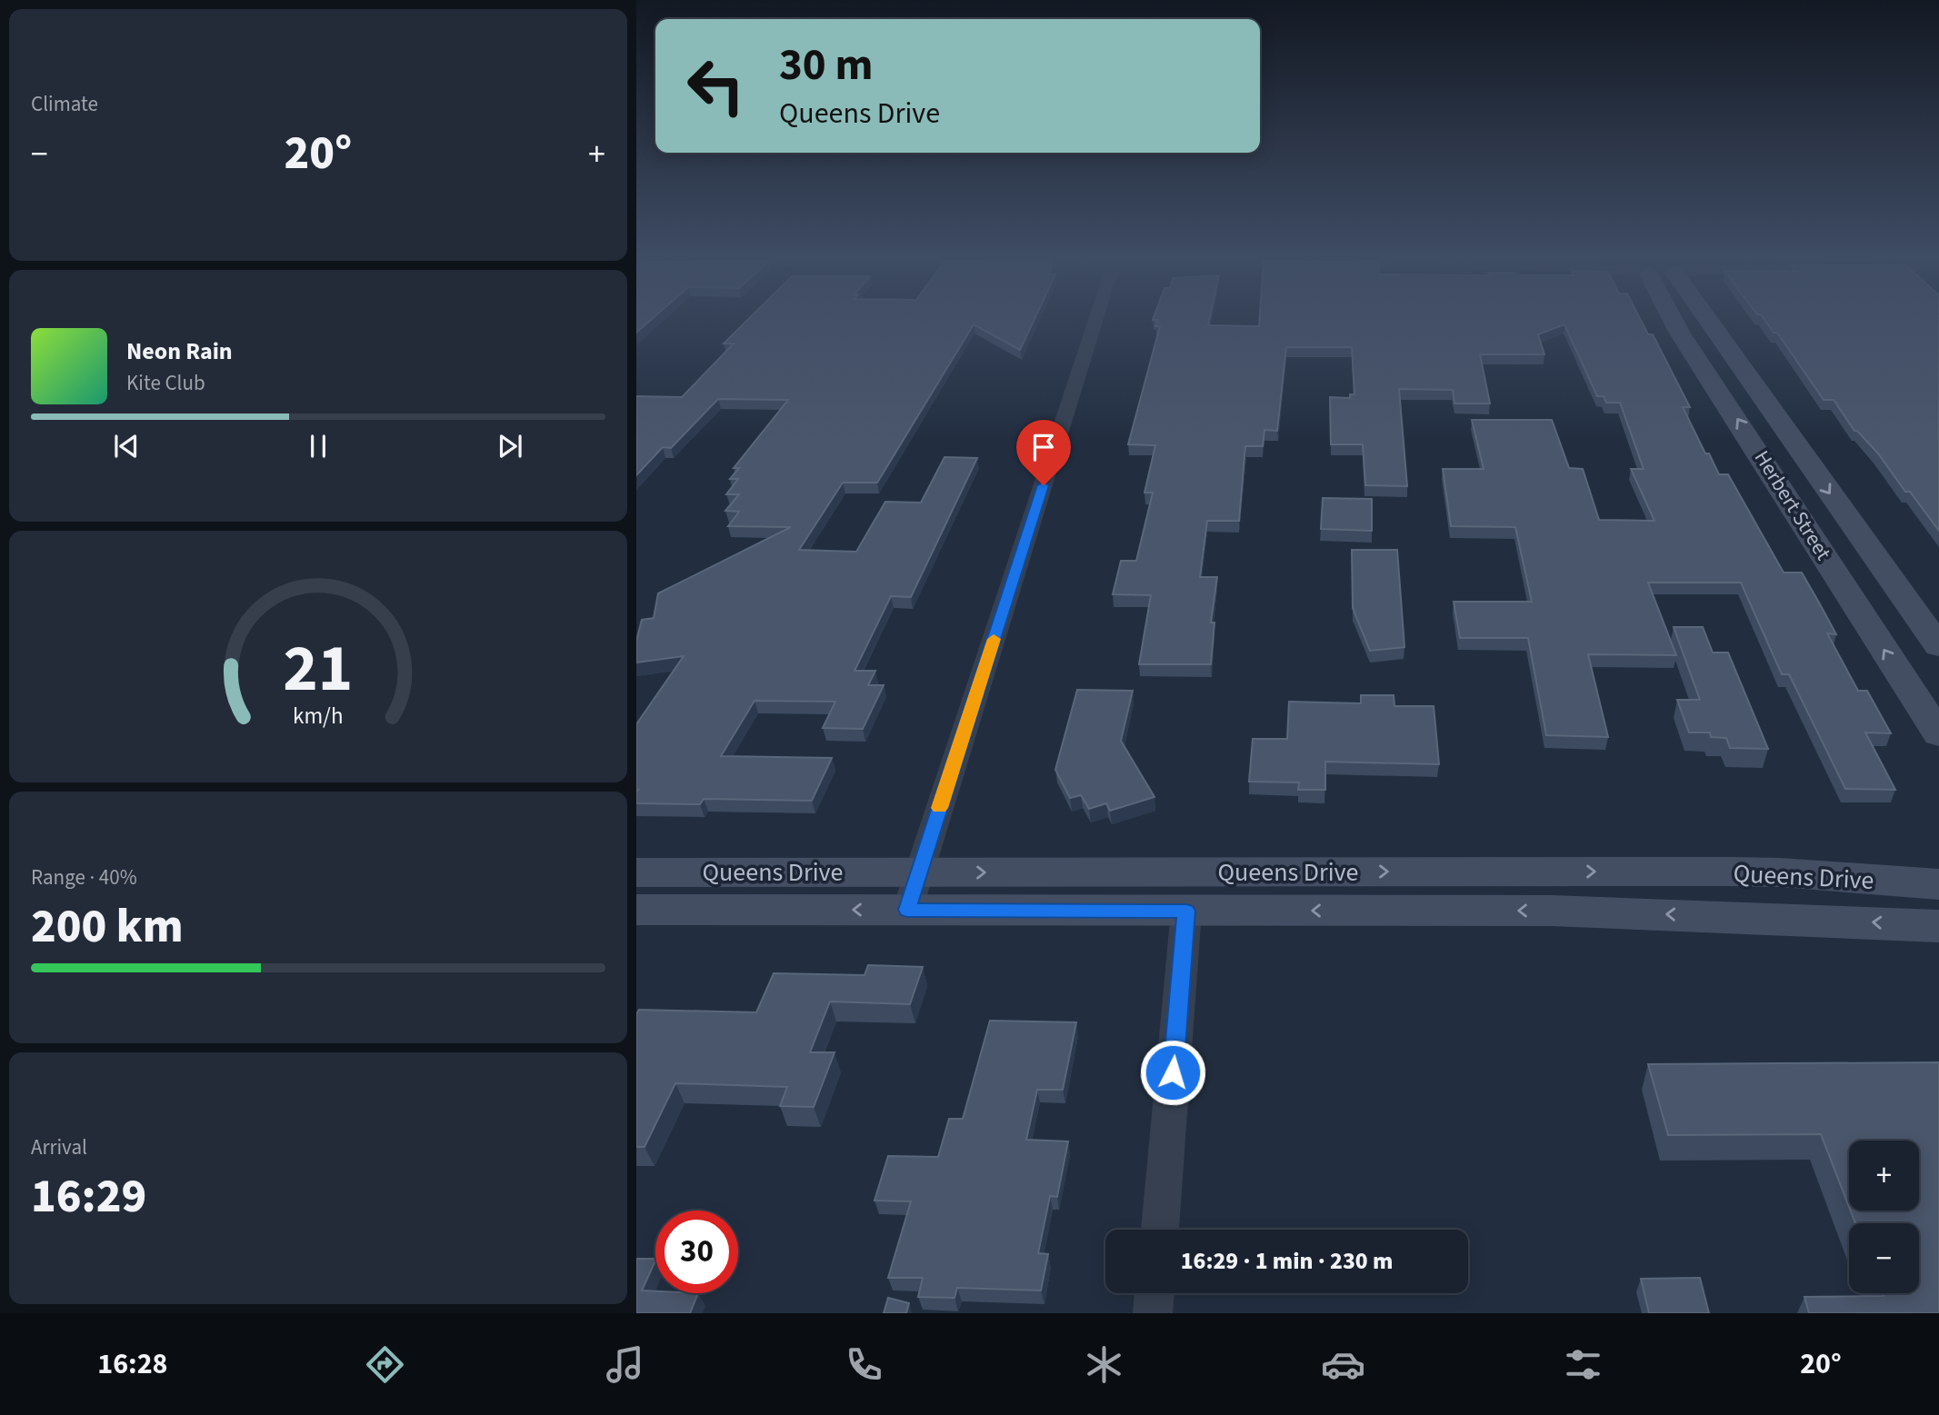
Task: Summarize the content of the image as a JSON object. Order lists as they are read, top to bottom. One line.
{"streets":{"street":["Herbert Street","Queens Drive"]},"page":{"tile":["Climate",["Range · 40%","200 km"],["Arrival","16:29"]],"turn":["30 m","Queens Drive"],"heat":["−","20°","+"],"song":["Neon Rain","Kite Club"],"map_buttons":["+","−"],"limit":"30","trip":"16:29 · 1 min · 230 m","tabs":["16:28","20°"],"gauge":["21","km/h"]}}
